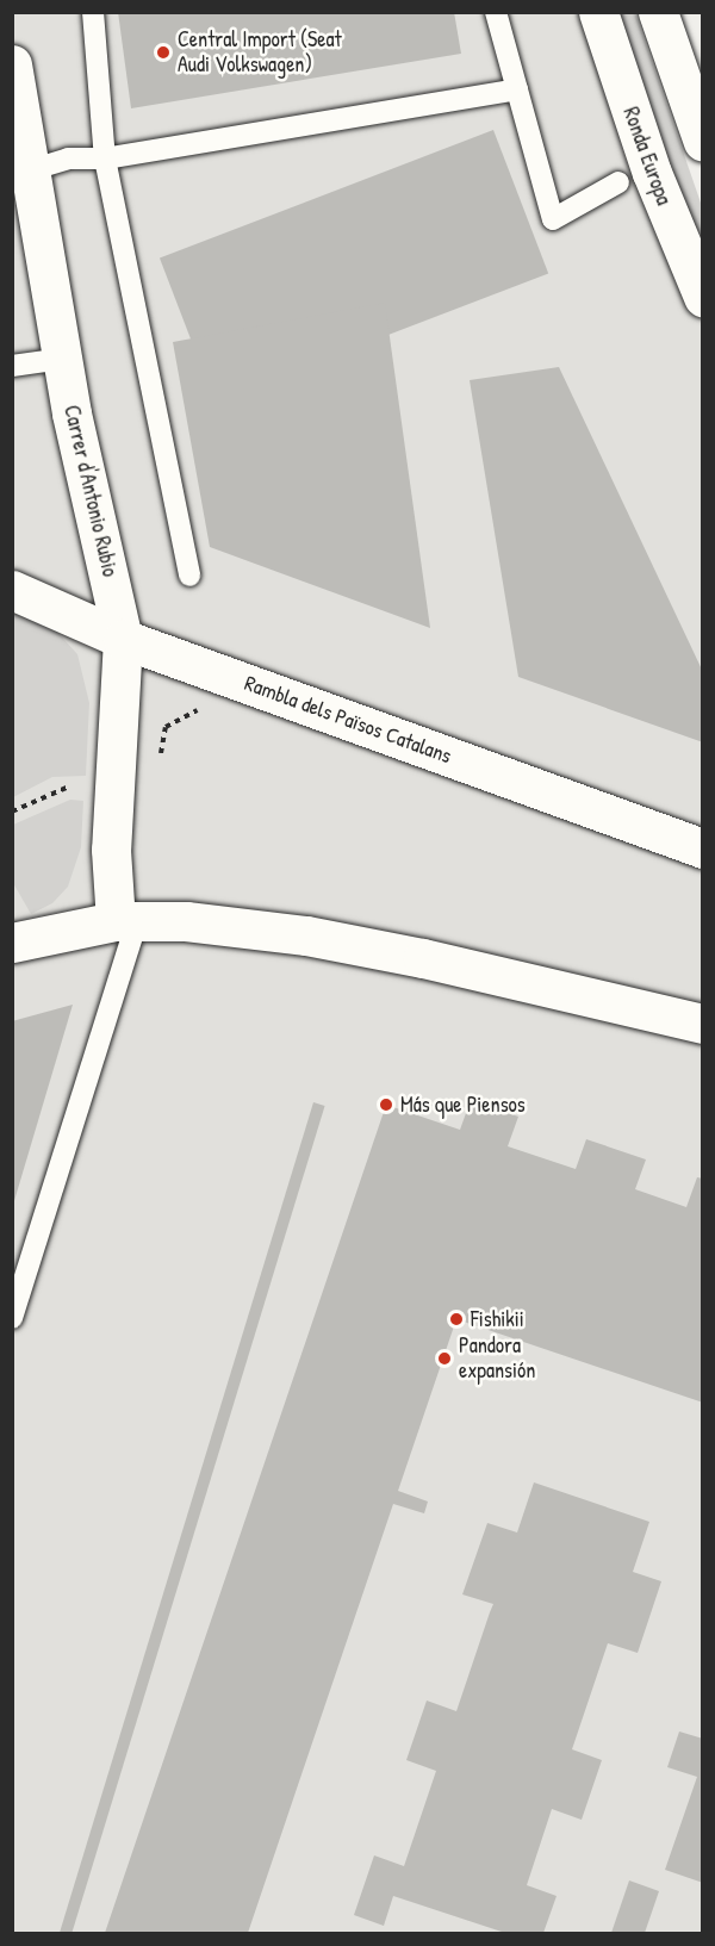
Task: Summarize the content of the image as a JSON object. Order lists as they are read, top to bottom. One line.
{"streets":{"street":["Ronda Europa","Carrer d'Antonio Rubio","Rambla dels Països Catalans"]},"crossings":[["Carrer d'Antonio Rubio","Rambla dels Països Catalans"]],"places":["Central Import (Seat Audi Volkswagen)","Más que Piensos","Fishikii","Pandora expansión"]}
